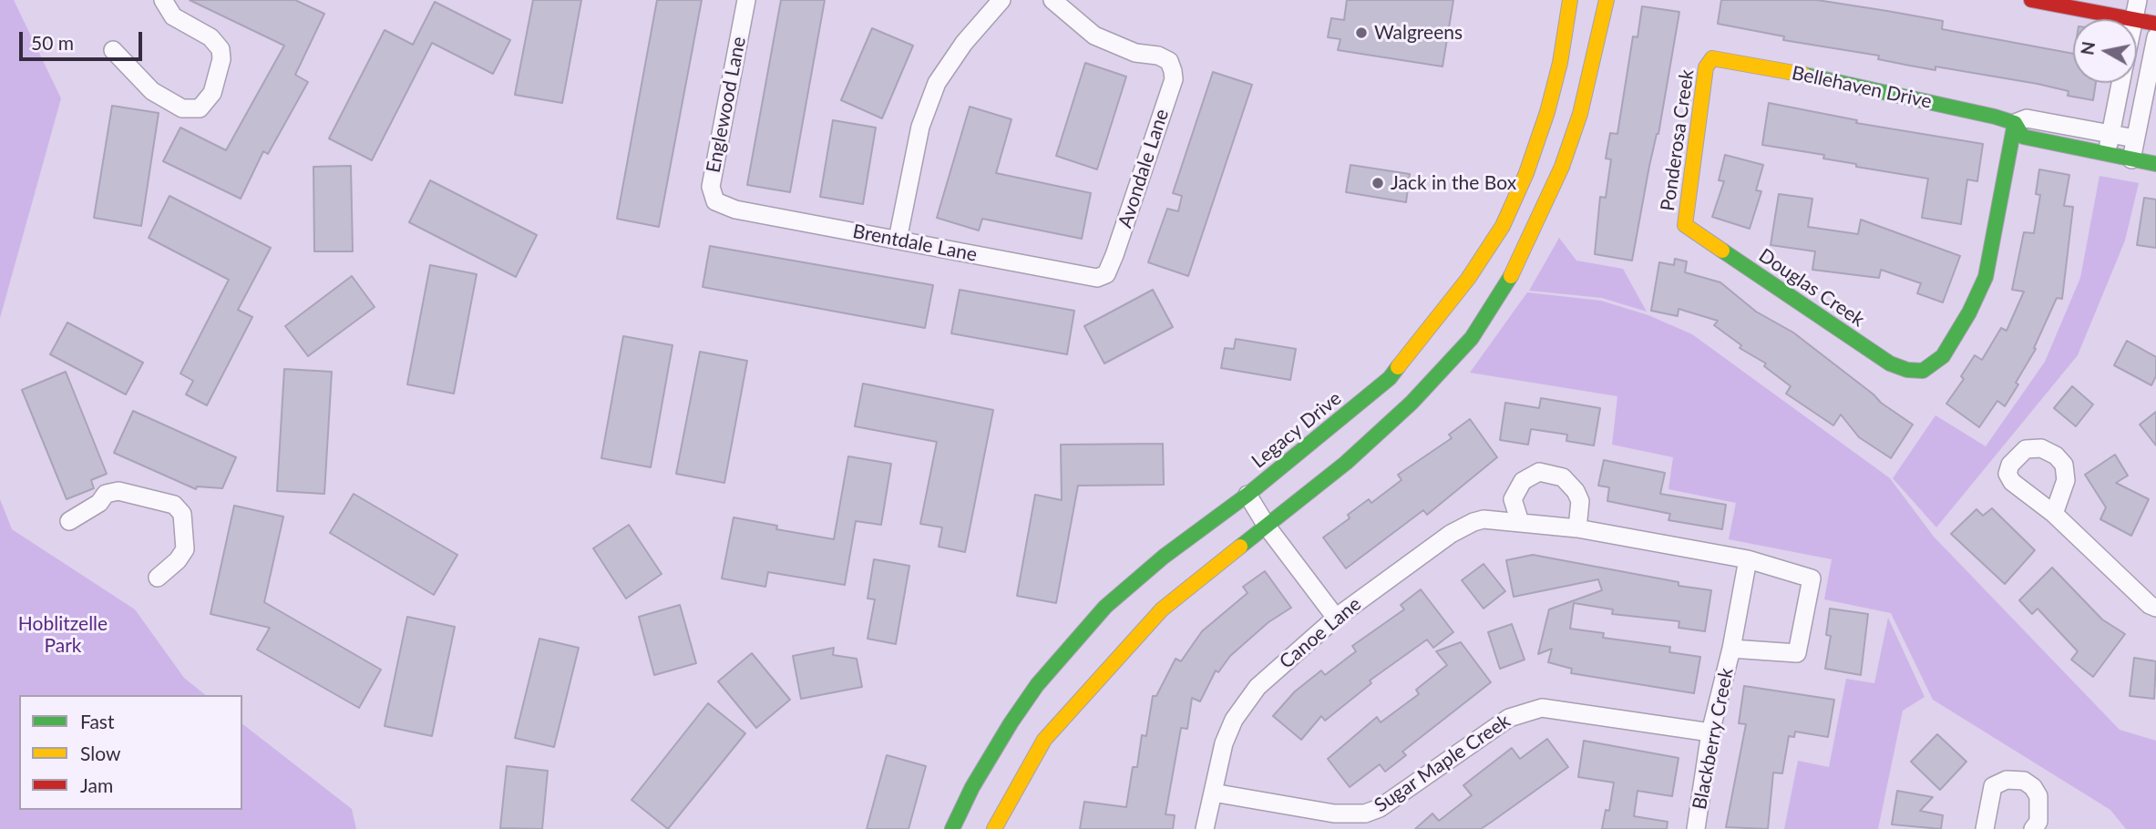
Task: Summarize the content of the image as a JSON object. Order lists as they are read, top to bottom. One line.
{"streets":{"main road":["Bellehaven Drive","Ponderosa Creek","Douglas Creek","Legacy Drive"],"street":["Englewood Lane","Avondale Lane","Brentdale Lane","Canoe Lane","Blackberry Creek","Sugar Maple Creek"]},"crossings":[["Bellehaven Drive","Ponderosa Creek"],["Bellehaven Drive","Douglas Creek"],["Englewood Lane","Brentdale Lane"],["Ponderosa Creek","Douglas Creek"],["Avondale Lane","Brentdale Lane"],["Canoe Lane","Blackberry Creek"],["Canoe Lane","Sugar Maple Creek"],["Blackberry Creek","Sugar Maple Creek"]],"parks":["Hoblitzelle Park"],"places":["Walgreens","Jack in the Box"],"legend":["Fast","Slow","Jam"],"scale_bar":"50 m","north":"left"}
